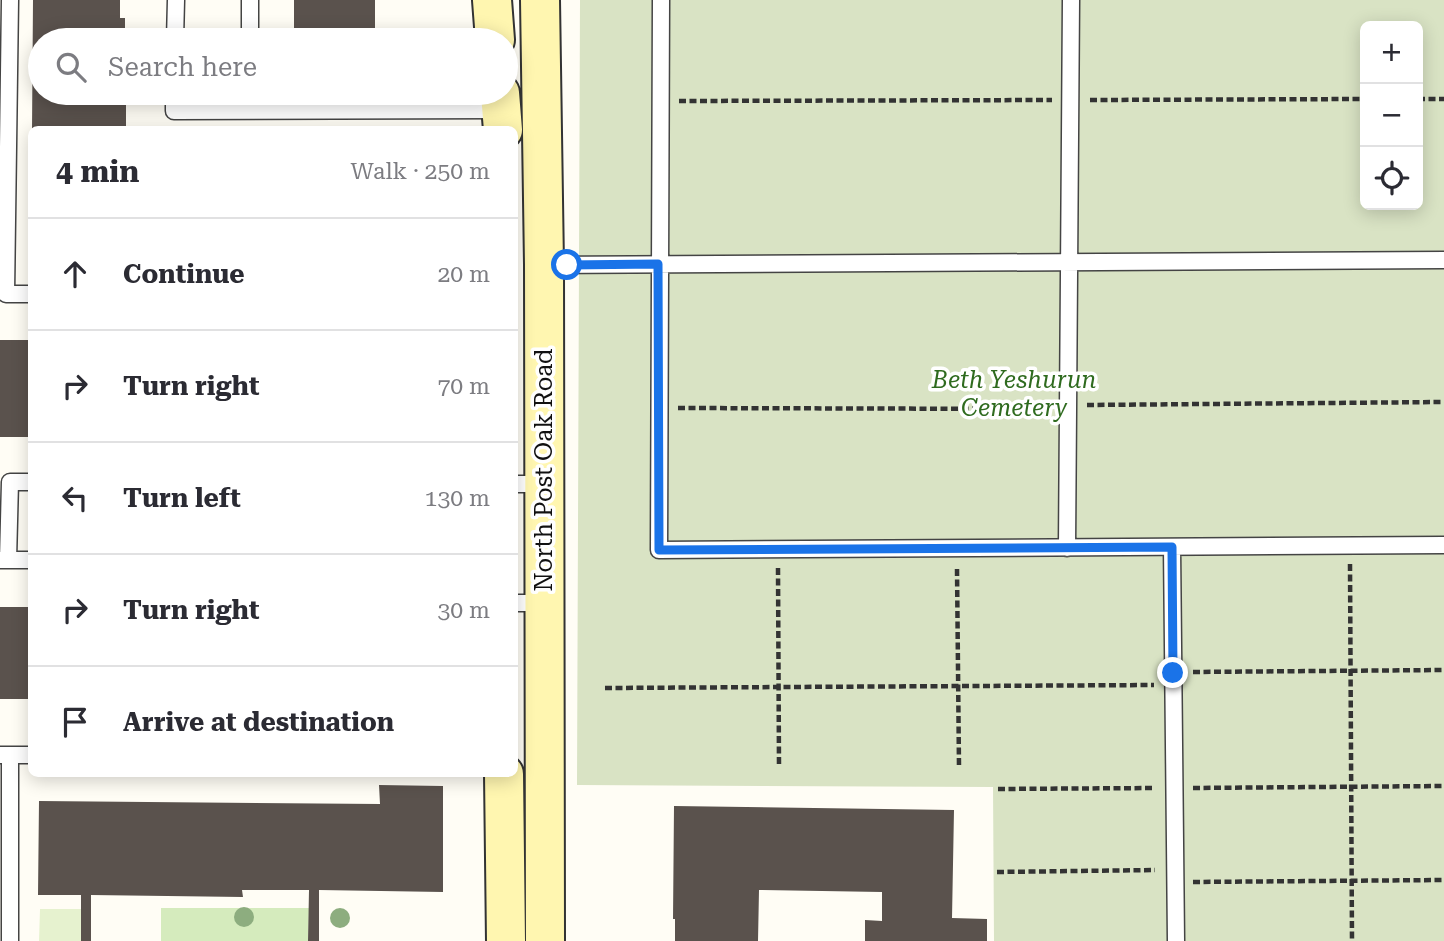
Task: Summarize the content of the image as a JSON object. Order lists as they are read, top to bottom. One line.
{"streets":{"main road":["North Post Oak Road"]},"parks":["Beth Yeshurun Cemetery"],"page":{"map_buttons":["+","−"],"search":"Search here","heading":["4 min","Walk · 250 m"],"list":[["Continue","20 m"],["Turn right","70 m"],["Turn left","130 m"],["Turn right","30 m"],"Arrive at destination"]}}
